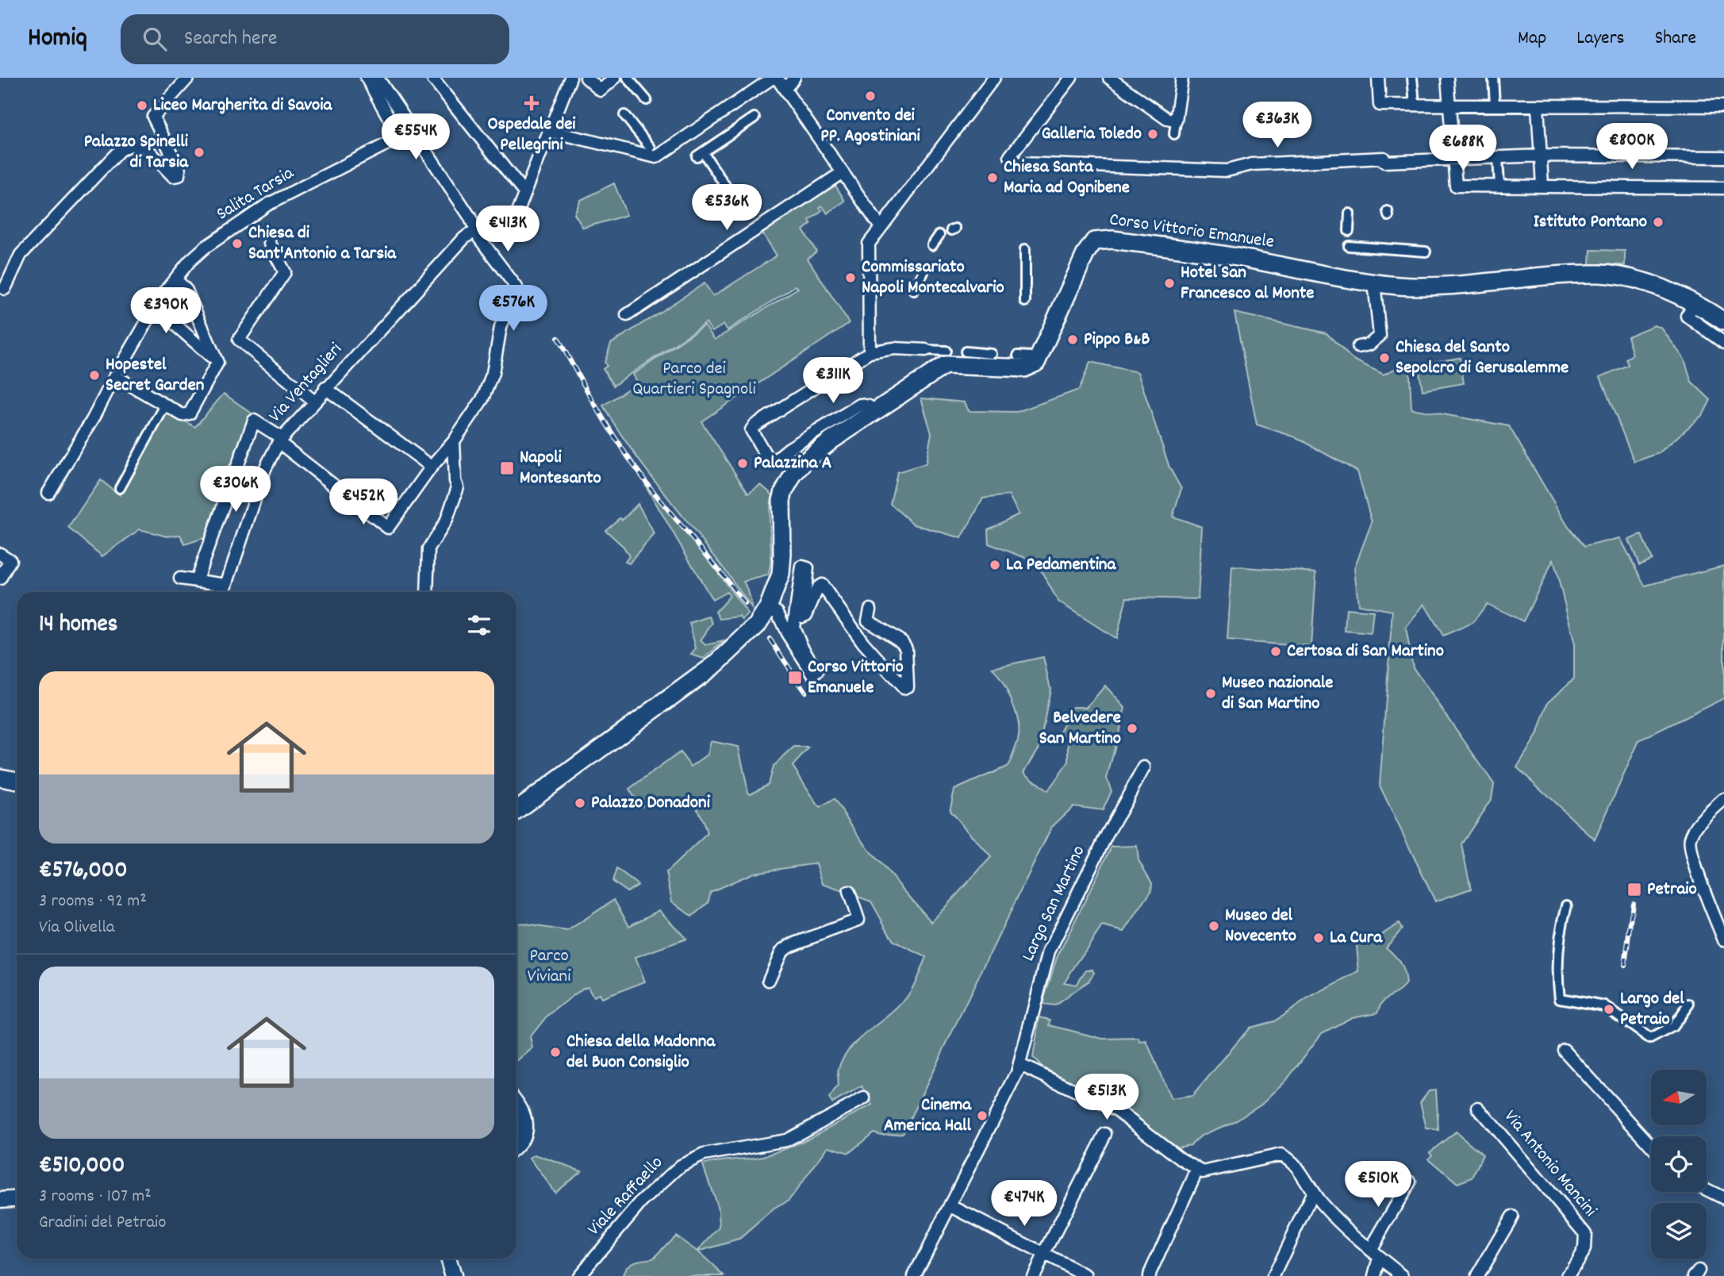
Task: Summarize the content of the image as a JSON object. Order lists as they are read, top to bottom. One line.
{"streets":{"main road":["Corso Vittorio Emanuele"],"street":["Salita Tarsia","Via Ventaglieri","Largo San Martino","Via Antonio Mancini","Viale Raffaello"]},"parks":["Parco dei Quartieri Spagnoli","Parco Viviani"],"places":{"other":["Convento dei PP. Agostiniani","Liceo Margherita di Savoia","Galleria Toledo","Palazzo Spinelli di Tarsia","Chiesa Santa Maria ad Ognibene","Istituto Pontano","Chiesa di Sant'Antonio a Tarsia","Commissariato Napoli Montecalvario","Hotel San Francesco al Monte","Pippo B&B","Chiesa del Santo Sepolcro di Gerusalemme","Hopestel Secret Garden","Palazzina A","La Pedamentina","Certosa di San Martino","Museo nazionale di San Martino","Belvedere San Martino","Palazzo Donadoni","Museo del Novecento","La Cura","Largo del Petraio","Chiesa della Madonna del Buon Consiglio","Cinema America Hall"],"health":["Ospedale dei Pellegrini"],"transit":["Napoli Montesanto","Corso Vittorio Emanuele","Petraio"]},"north":"left","page":{"header":"Homiq","search":"Search here","nav":["Map","Layers","Share"],"price":["€363K","€554K","€800K","€688K","€536K","€413K","€576K","€390K","€311K","€306K","€452K","€513K","€510K","€474K"],"heading":"14 homes","list":[{"name":"€576,000","note":"3 rooms · 92 m² · Via Olivella"},{"name":"€510,000","note":"3 rooms · 107 m² · Gradini del Petraio"}]}}
